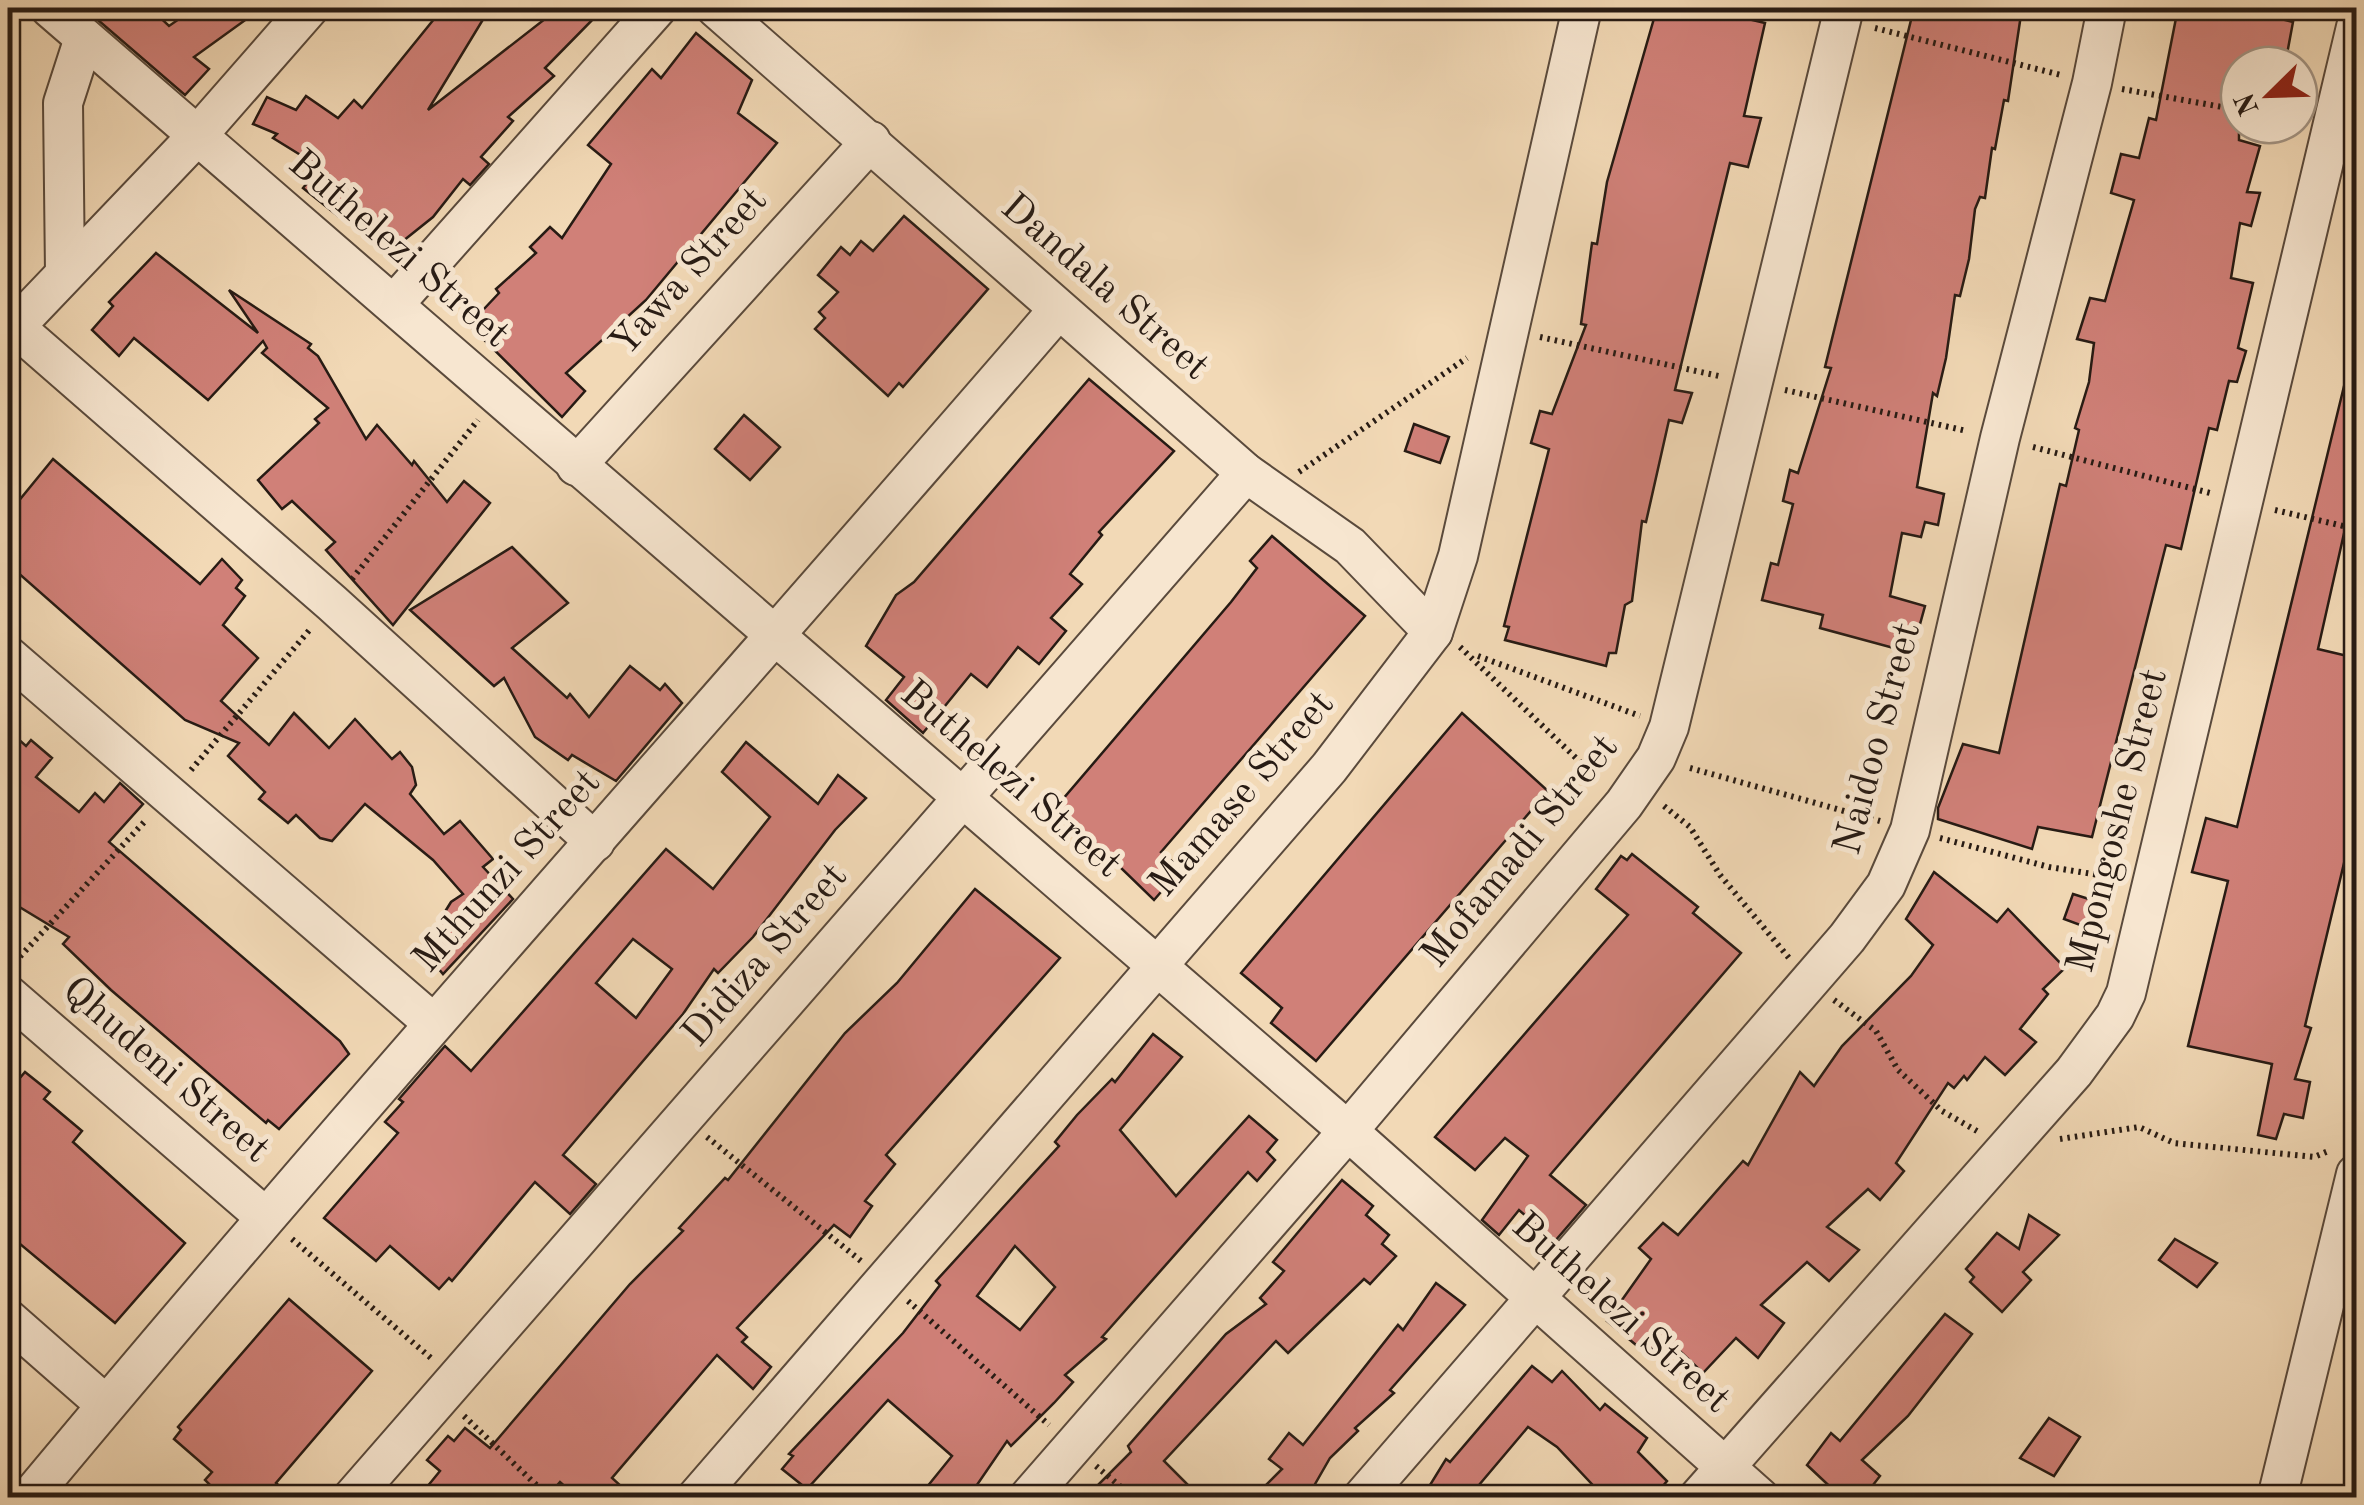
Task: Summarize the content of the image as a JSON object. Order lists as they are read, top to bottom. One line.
{"streets":{"street":["Buthelezi Street","Yawa Street","Dandala Street","Naidoo Street","Mamase Street","Mpongoshe Street","Mofamadi Street","Mthunzi Street","Didiza Street","Qhudeni Street"]},"crossings":[["Buthelezi Street","Yawa Street"],["Buthelezi Street","Naidoo Street"],["Buthelezi Street","Mamase Street"],["Buthelezi Street","Mpongoshe Street"],["Buthelezi Street","Mofamadi Street"],["Buthelezi Street","Mthunzi Street"],["Buthelezi Street","Didiza Street"],["Yawa Street","Dandala Street"],["Dandala Street","Mamase Street"],["Dandala Street","Mthunzi Street"],["Dandala Street","Didiza Street"],["Mthunzi Street","Qhudeni Street"]],"north":"bottom left"}
